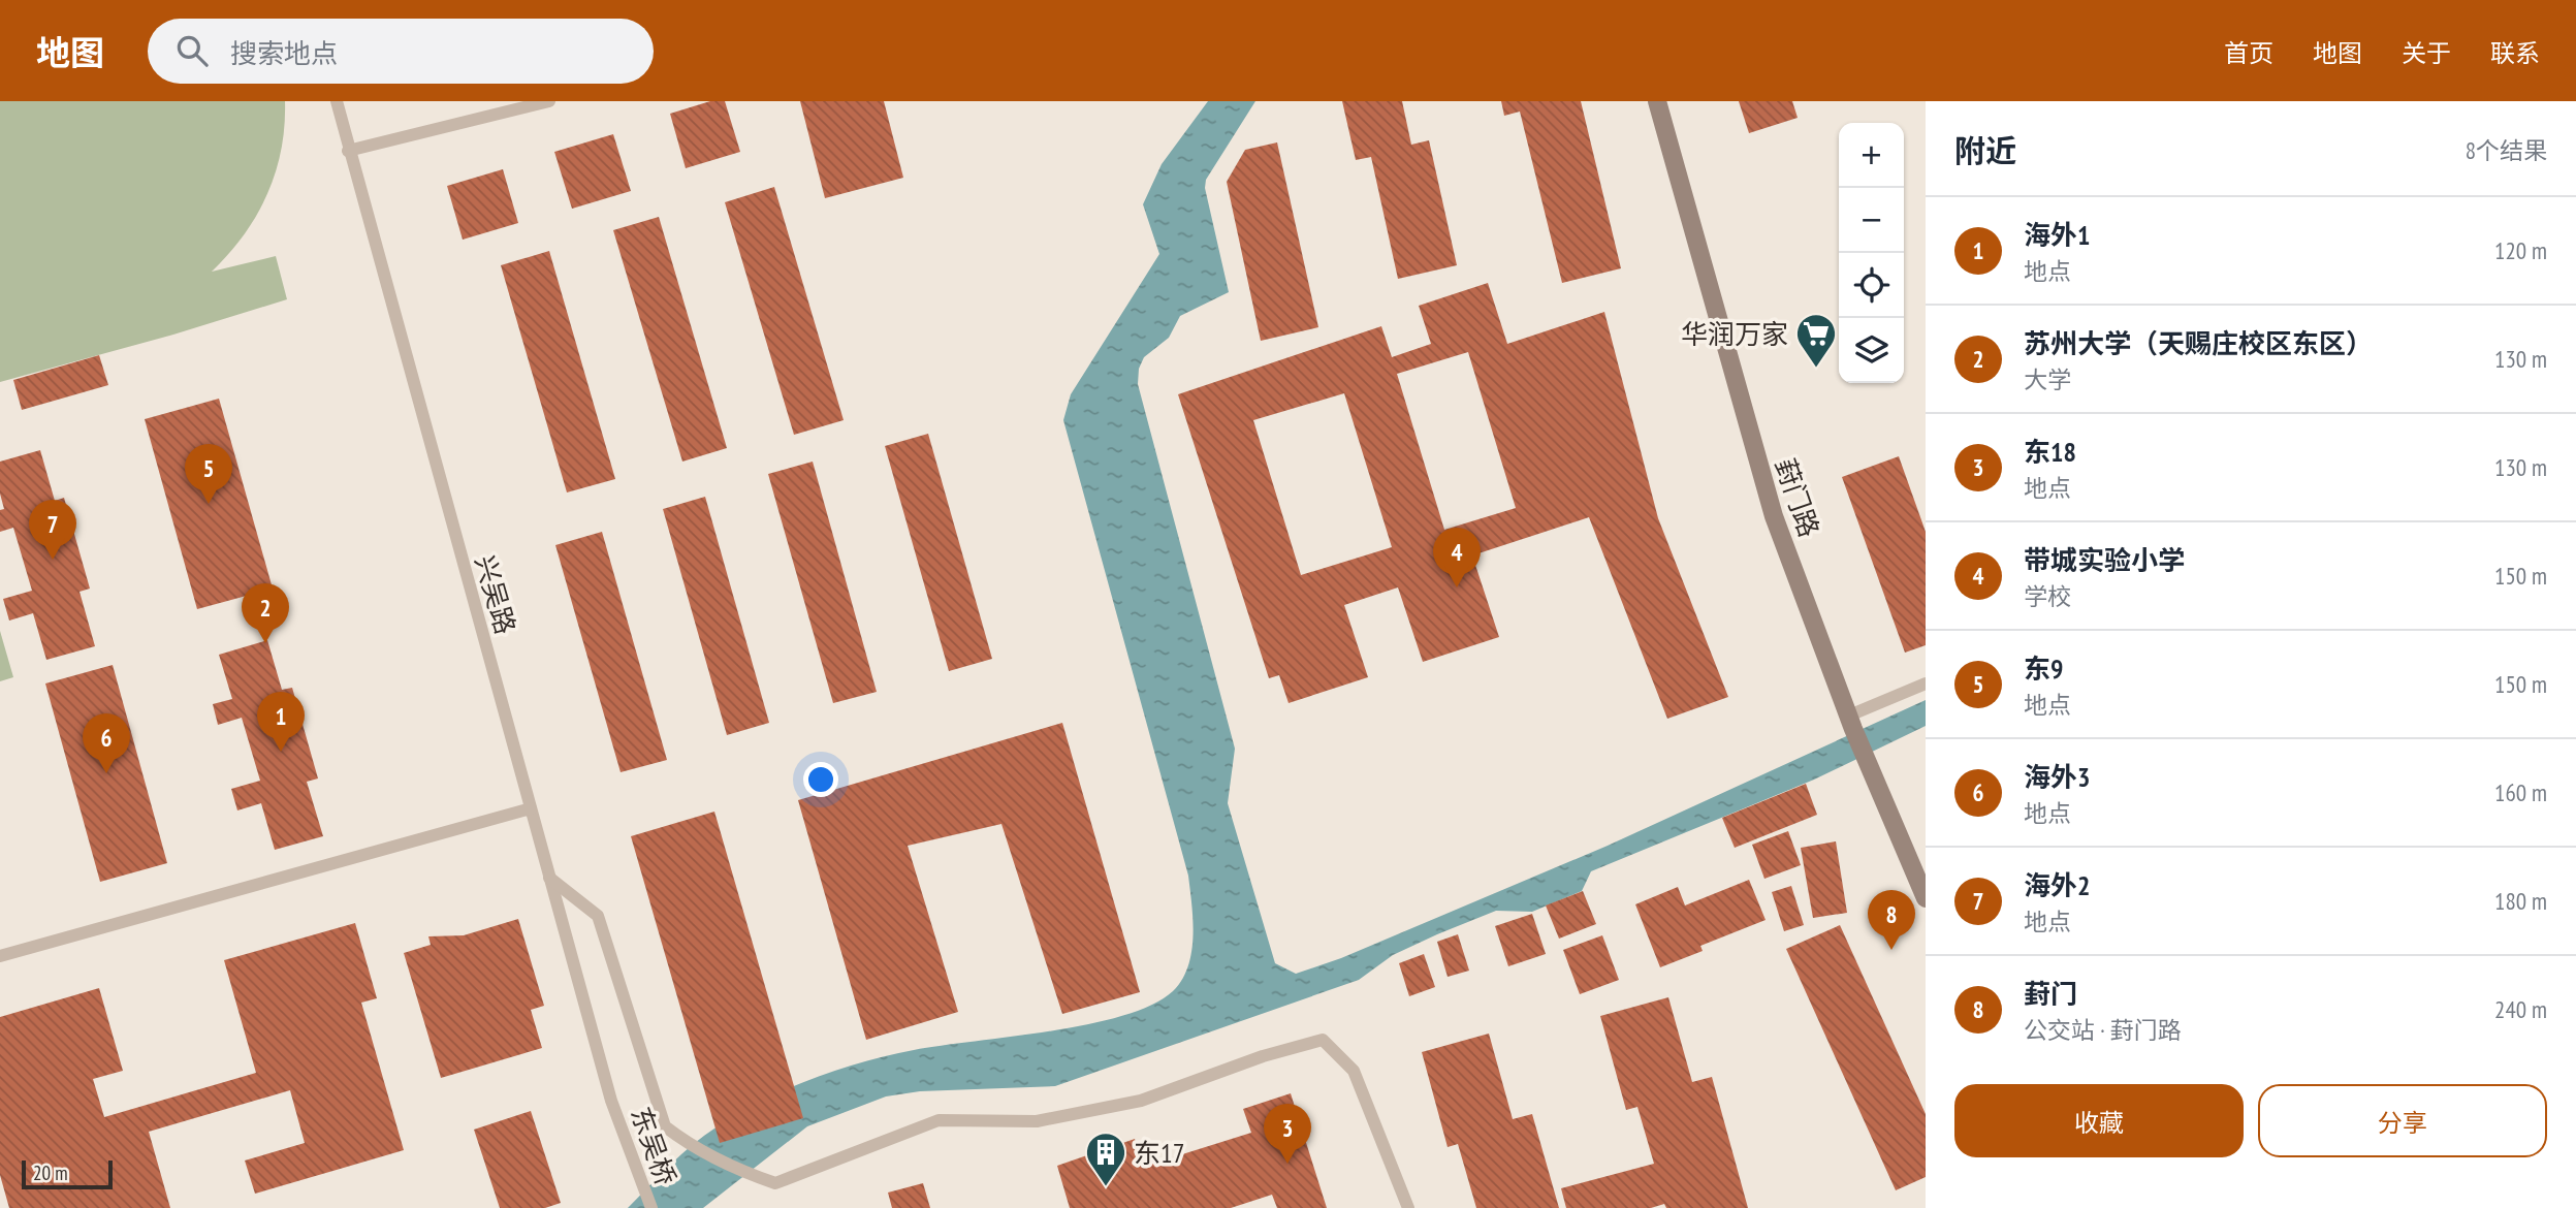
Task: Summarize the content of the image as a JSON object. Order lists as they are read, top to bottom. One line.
{"streets":{"main road":["葑门路"],"lane":["兴吴路","东吴桥"]},"crossings":[["兴吴路","东吴桥"]],"places":{"supermarket":["华润万家"],"building":["东17"]},"scale_bar":"20 m","page":{"header":"地图","search":"搜索地点","nav":["首页","地图","关于","联系"],"heading":["附近","8个结果"],"map_buttons":["+","−"],"list":[{"mark":"1","name":"海外1","note":"地点","value":"120 m"},{"mark":"2","name":"苏州大学（天赐庄校区东区）","note":"大学","value":"130 m"},{"mark":"3","name":"东18","note":"地点","value":"130 m"},{"mark":"4","name":"带城实验小学","note":"学校","value":"150 m"},{"mark":"5","name":"东9","note":"地点","value":"150 m"},{"mark":"6","name":"海外3","note":"地点","value":"160 m"},{"mark":"7","name":"海外2","note":"地点","value":"180 m"},{"mark":"8","name":"葑门","note":"公交站 · 葑门路","value":"240 m"}],"pins":["5","7","4","2","1","6","8","3"],"buttons":["收藏","分享"],"scale":"20 m"}}
